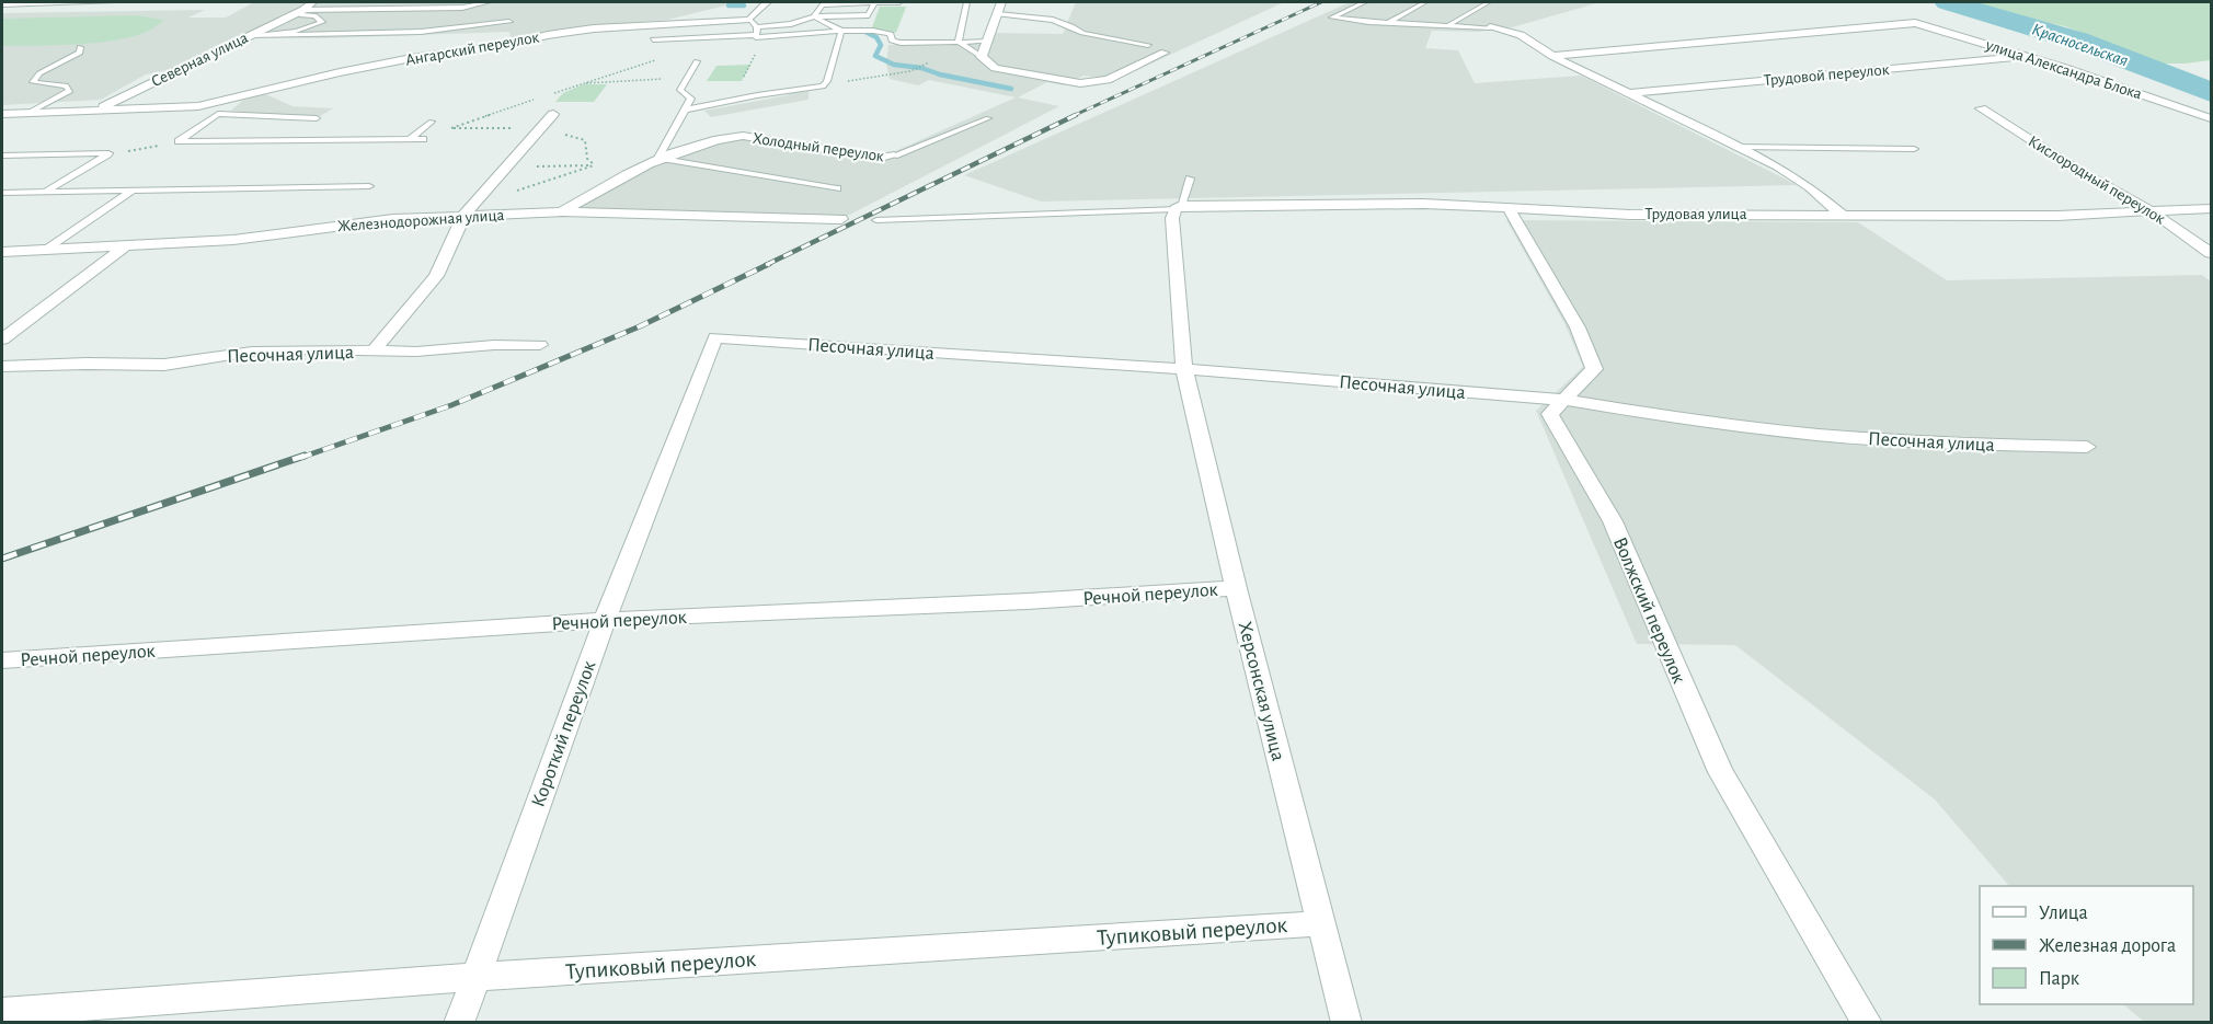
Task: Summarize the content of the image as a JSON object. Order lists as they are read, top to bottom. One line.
{"streets":{"street":["Ангарский переулок","Северная улица","улица Александра Блока","Трудовой переулок","Холодный переулок","Кислородный переулок","Трудовая улица","Железнодорожная улица","Песочная улица","Речной переулок","Волжский переулок","Херсонская улица","Короткий переулок","Тупиковый переулок"]},"crossings":[["улица Александра Блока","Трудовой переулок"],["Холодный переулок","Железнодорожная улица"],["Кислородный переулок","Трудовая улица"],["Трудовая улица","Волжский переулок"],["Трудовая улица","Херсонская улица"],["Песочная улица","Волжский переулок"],["Песочная улица","Херсонская улица"],["Песочная улица","Короткий переулок"],["Речной переулок","Херсонская улица"],["Речной переулок","Короткий переулок"],["Херсонская улица","Тупиковый переулок"],["Короткий переулок","Тупиковый переулок"]],"water":["Красносельская"],"legend":["Улица","Железная дорога","Парк"]}
